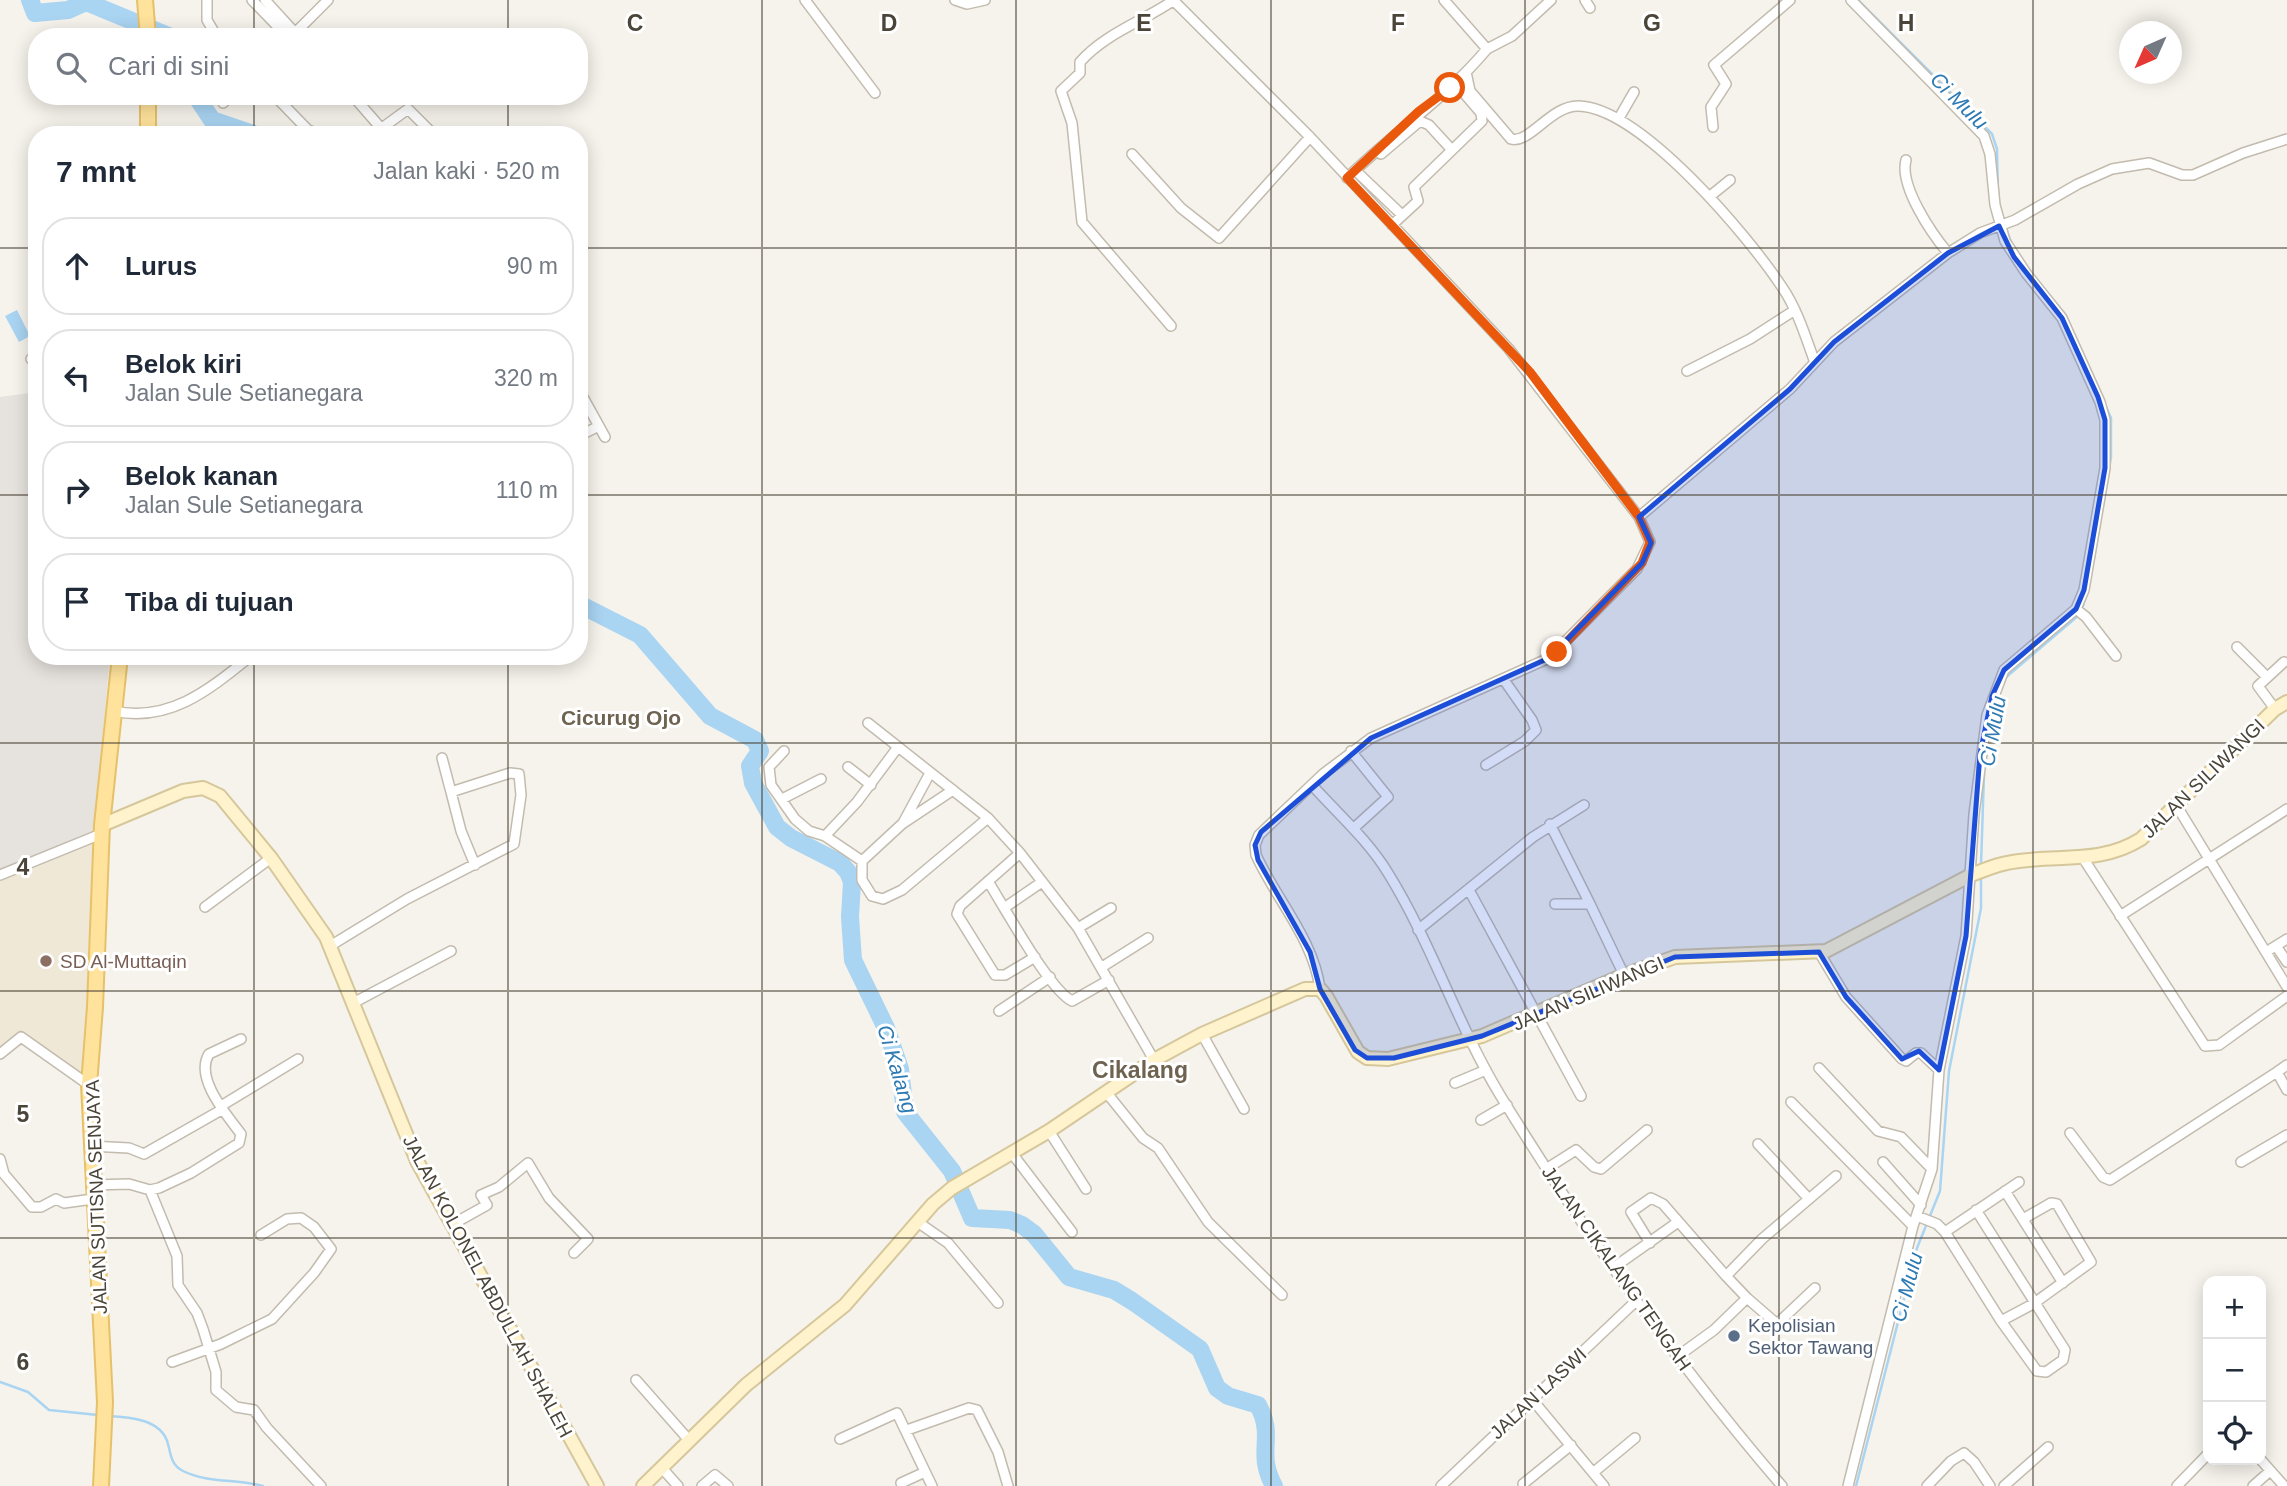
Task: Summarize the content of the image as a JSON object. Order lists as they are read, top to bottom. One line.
{"streets":{"main road":["JALAN SUTISNA SENJAYA"],"street":["JALAN SILIWANGI","JALAN CIKALANG TENGAH","JALAN KOLONEL ABDULLAH SHALEH","JALAN LASWI"]},"crossings":[["JALAN SILIWANGI","JALAN CIKALANG TENGAH"],["JALAN SUTISNA SENJAYA","JALAN KOLONEL ABDULLAH SHALEH"],["JALAN CIKALANG TENGAH","JALAN LASWI"]],"districts":["Cicurug Ojo","Cikalang"],"water":["Ci Mulu","Ci Kalang"],"places":["SD Al-Muttaqin","Kepolisian Sektor Tawang"],"north":"bottom left","page":{"search":"Cari di sini","heading":["7 mnt","Jalan kaki · 520 m"],"list":[["Lurus","90 m"],["Belok kiri","Jalan Sule Setianegara","320 m"],["Belok kanan","Jalan Sule Setianegara","110 m"],"Tiba di tujuan"],"map_buttons":["+","−"]},"grid":{"columns":["C","D","E","F","G","H"],"rows":["4","5","6"]}}
